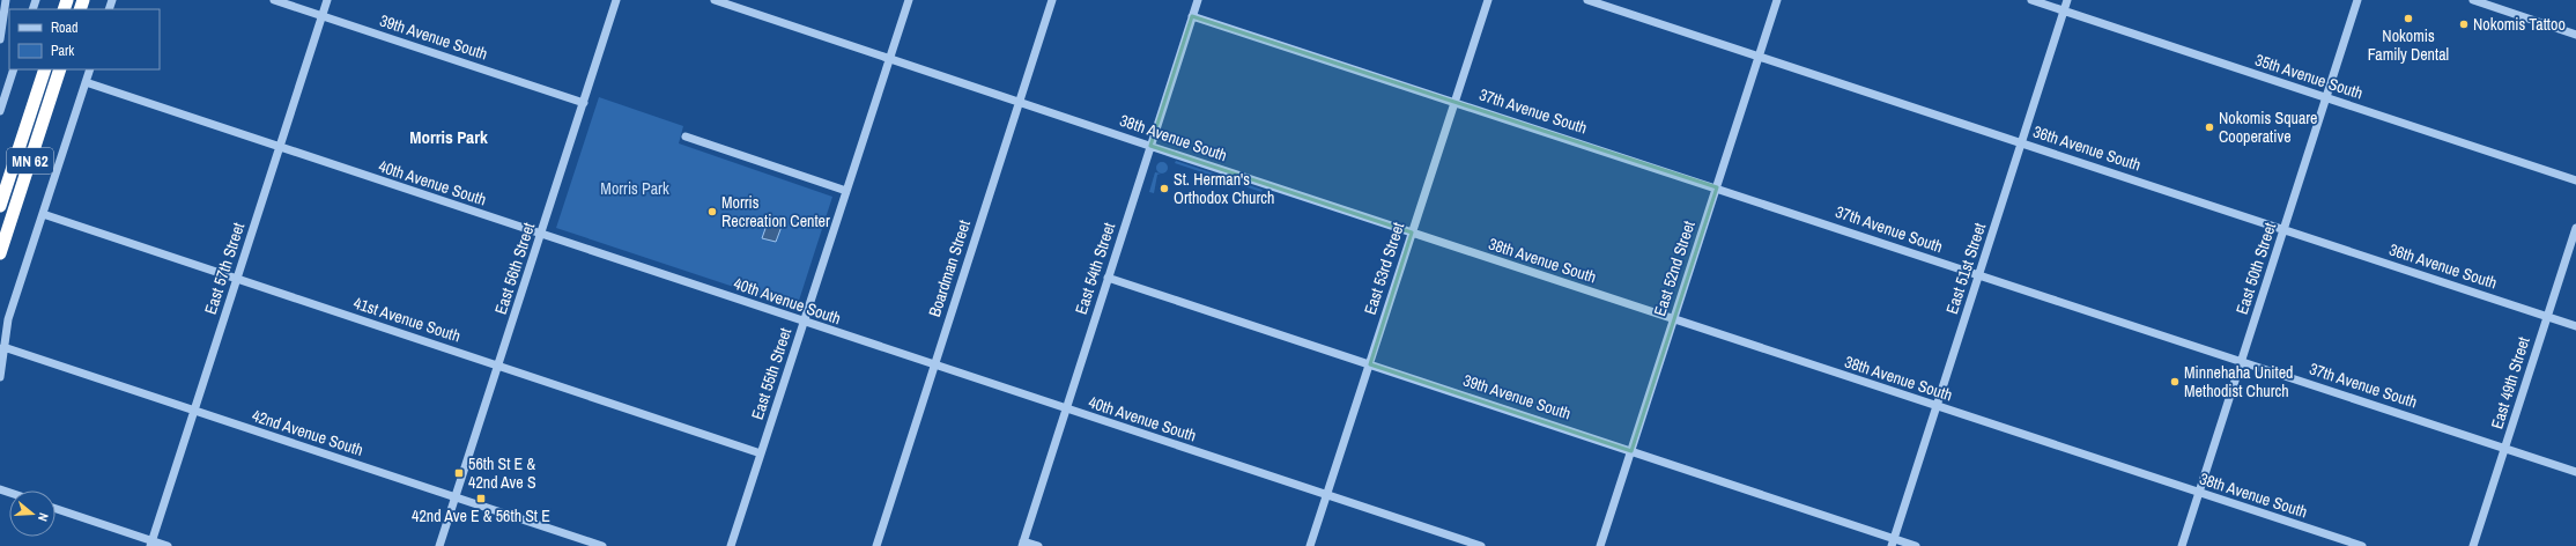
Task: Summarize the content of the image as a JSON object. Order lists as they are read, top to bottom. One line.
{"streets":{"highway":["MN 62"],"street":["39th Avenue South","35th Avenue South","37th Avenue South","38th Avenue South","36th Avenue South","40th Avenue South","East 57th Street","East 56th Street","Boardman Street","East 54th Street","East 53rd Street","East 52nd Street","East 51st Street","East 50th Street","41st Avenue South","East 55th Street","East 49th Street","42nd Avenue South"]},"crossings":[["39th Avenue South","East 57th Street"],["39th Avenue South","East 56th Street"],["39th Avenue South","East 54th Street"],["39th Avenue South","East 53rd Street"],["39th Avenue South","East 52nd Street"],["39th Avenue South","East 51st Street"],["35th Avenue South","East 51st Street"],["35th Avenue South","East 50th Street"],["37th Avenue South","East 54th Street"],["37th Avenue South","East 53rd Street"],["37th Avenue South","East 52nd Street"],["37th Avenue South","East 51st Street"],["37th Avenue South","East 50th Street"],["37th Avenue South","East 49th Street"],["38th Avenue South","Boardman Street"],["38th Avenue South","East 54th Street"],["38th Avenue South","East 53rd Street"],["38th Avenue South","East 52nd Street"],["38th Avenue South","East 51st Street"],["38th Avenue South","East 50th Street"],["38th Avenue South","East 55th Street"],["36th Avenue South","East 52nd Street"],["36th Avenue South","East 51st Street"],["36th Avenue South","East 50th Street"],["36th Avenue South","East 49th Street"],["40th Avenue South","East 57th Street"],["40th Avenue South","East 56th Street"],["40th Avenue South","Boardman Street"],["40th Avenue South","East 54th Street"],["40th Avenue South","East 53rd Street"],["40th Avenue South","East 55th Street"],["East 57th Street","41st Avenue South"],["East 57th Street","42nd Avenue South"],["East 56th Street","41st Avenue South"],["East 56th Street","42nd Avenue South"],["41st Avenue South","East 55th Street"]],"districts":["Morris Park"],"parks":["Morris Park"],"places":{"other":["Nokomis Family Dental","Nokomis Tattoo","Nokomis Square Cooperative","St. Herman's Orthodox Church","Morris Recreation Center","Minnehaha United Methodist Church"],"transit":["56th St E & 42nd Ave S","42nd Ave E & 56th St E"]},"legend":["Road","Park"],"north":"right"}
